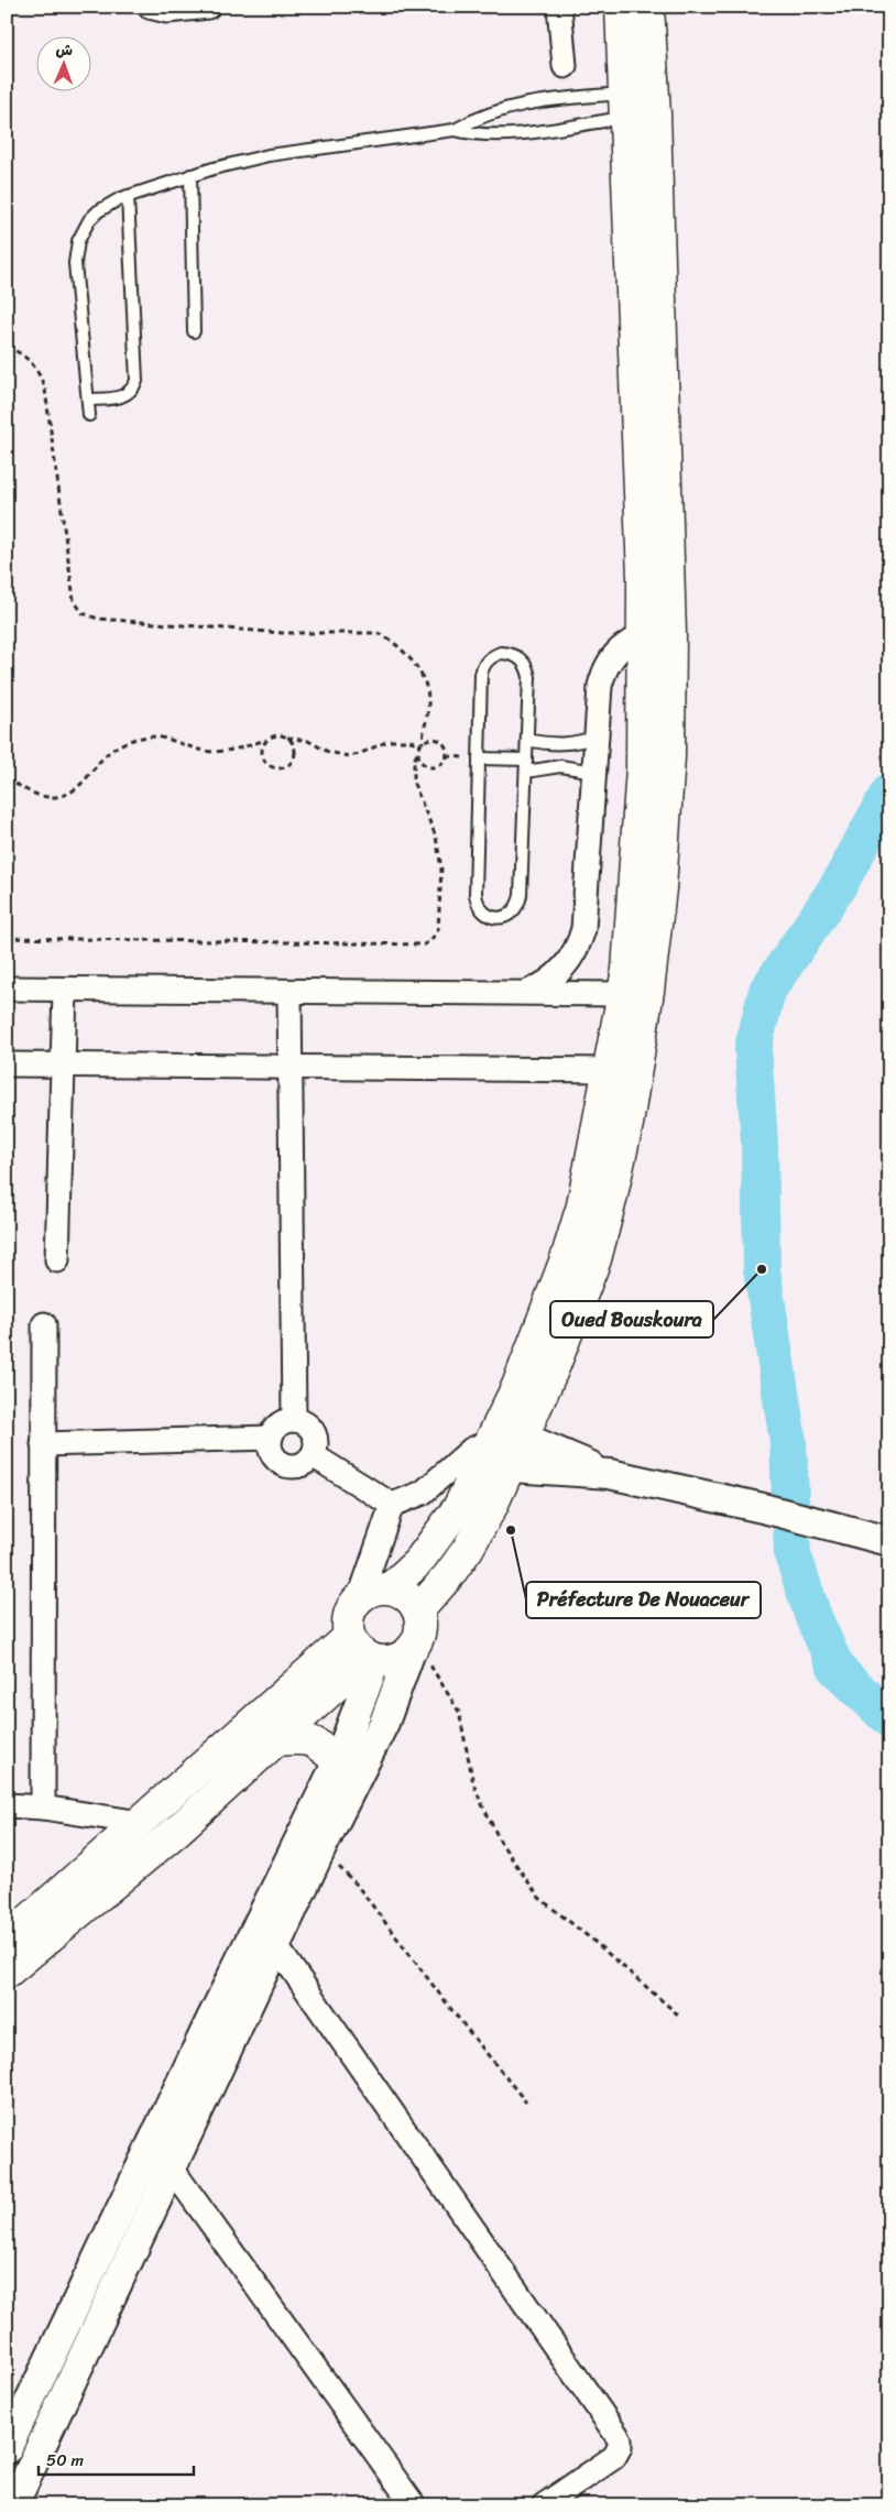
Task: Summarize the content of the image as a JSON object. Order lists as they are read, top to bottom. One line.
{"places":["Oued Bouskoura","Préfecture De Nouaceur"],"scale_bar":"50 m","north":"top"}
